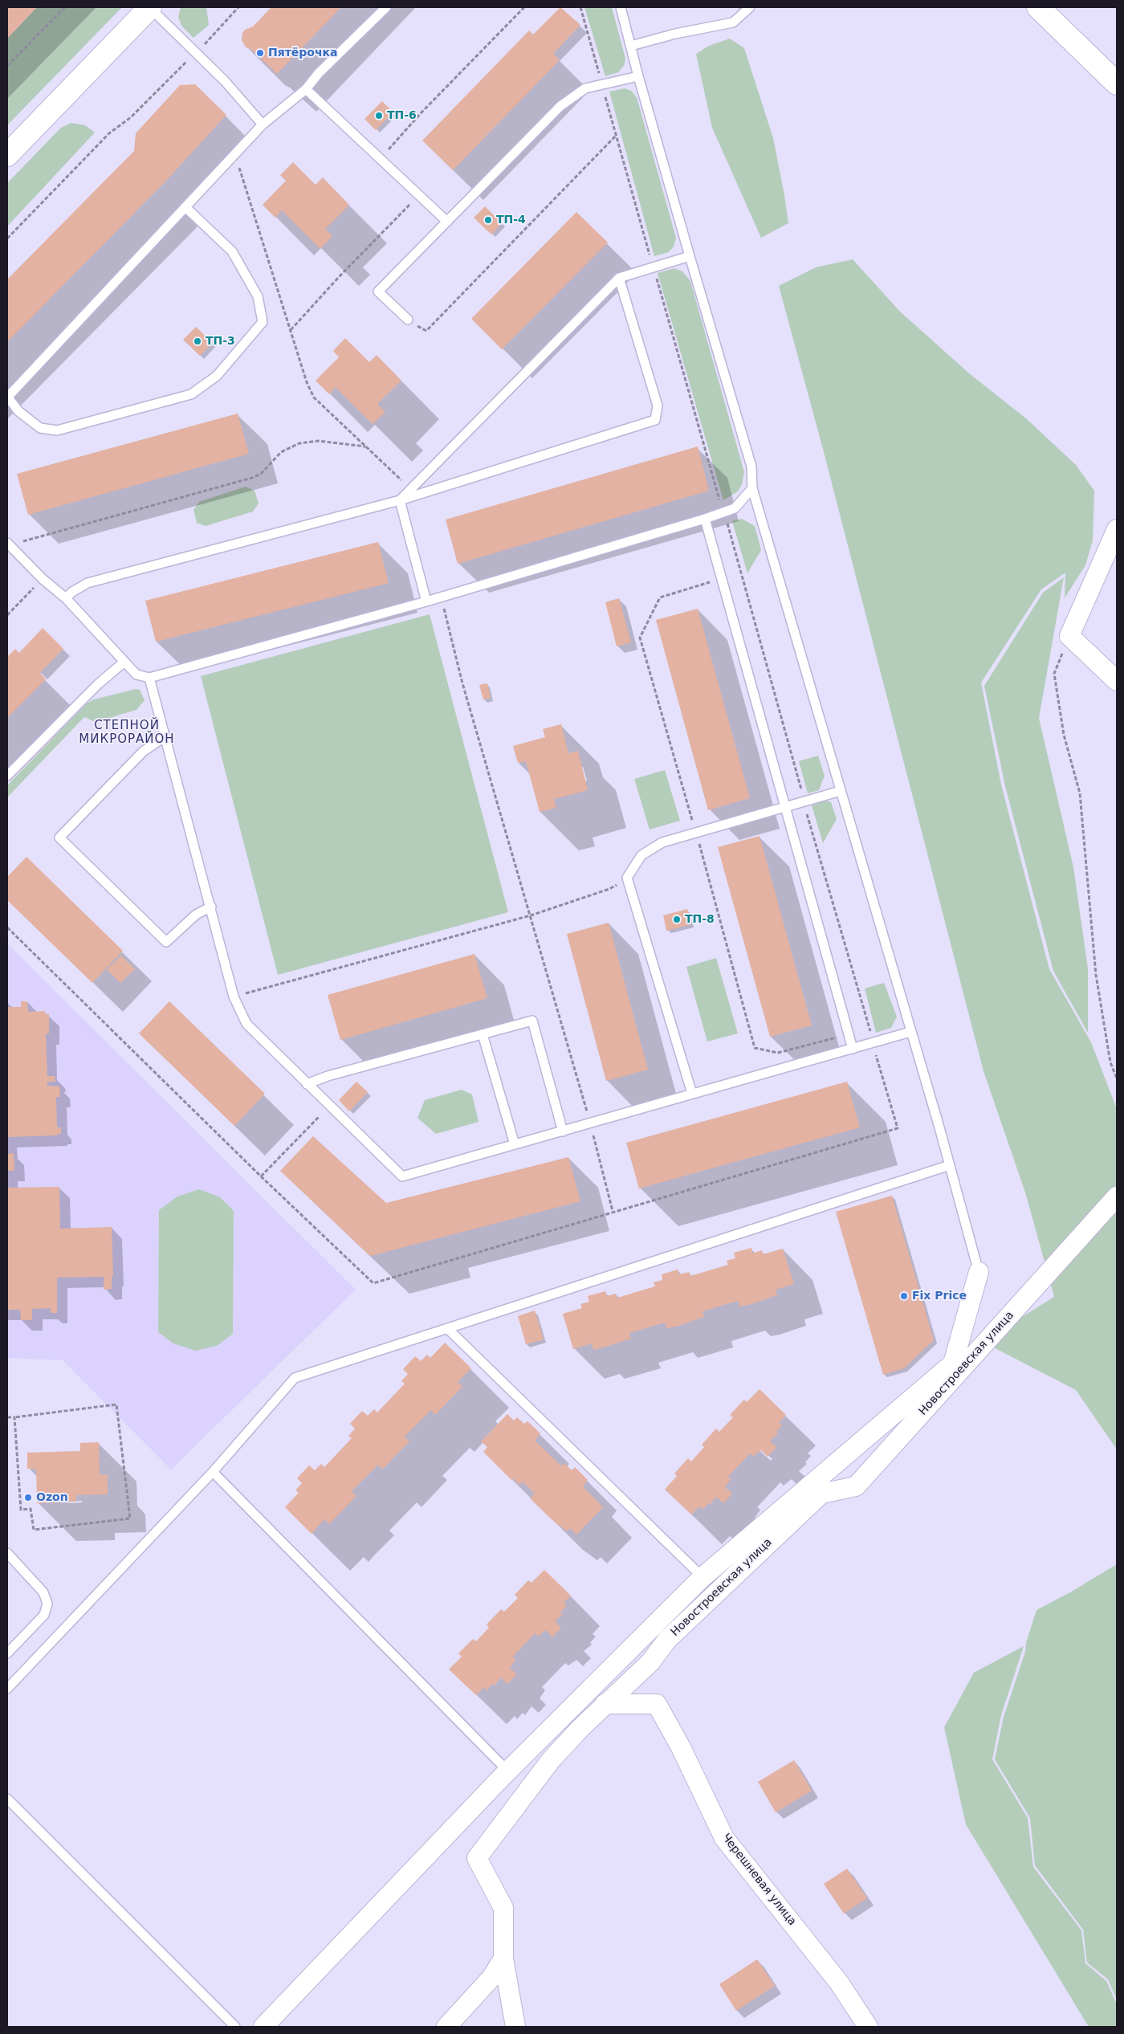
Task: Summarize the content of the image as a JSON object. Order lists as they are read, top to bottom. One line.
{"streets":{"street":["Новостроевская улица","Черешневая улица"]},"crossings":[["Новостроевская улица","Черешневая улица"]],"districts":["СТЕПНОЙ МИКРОРАЙОН"],"places":["Пятёрочка","ТП-6","ТП-4","ТП-3","ТП-8","Fix Price","Ozon"]}
